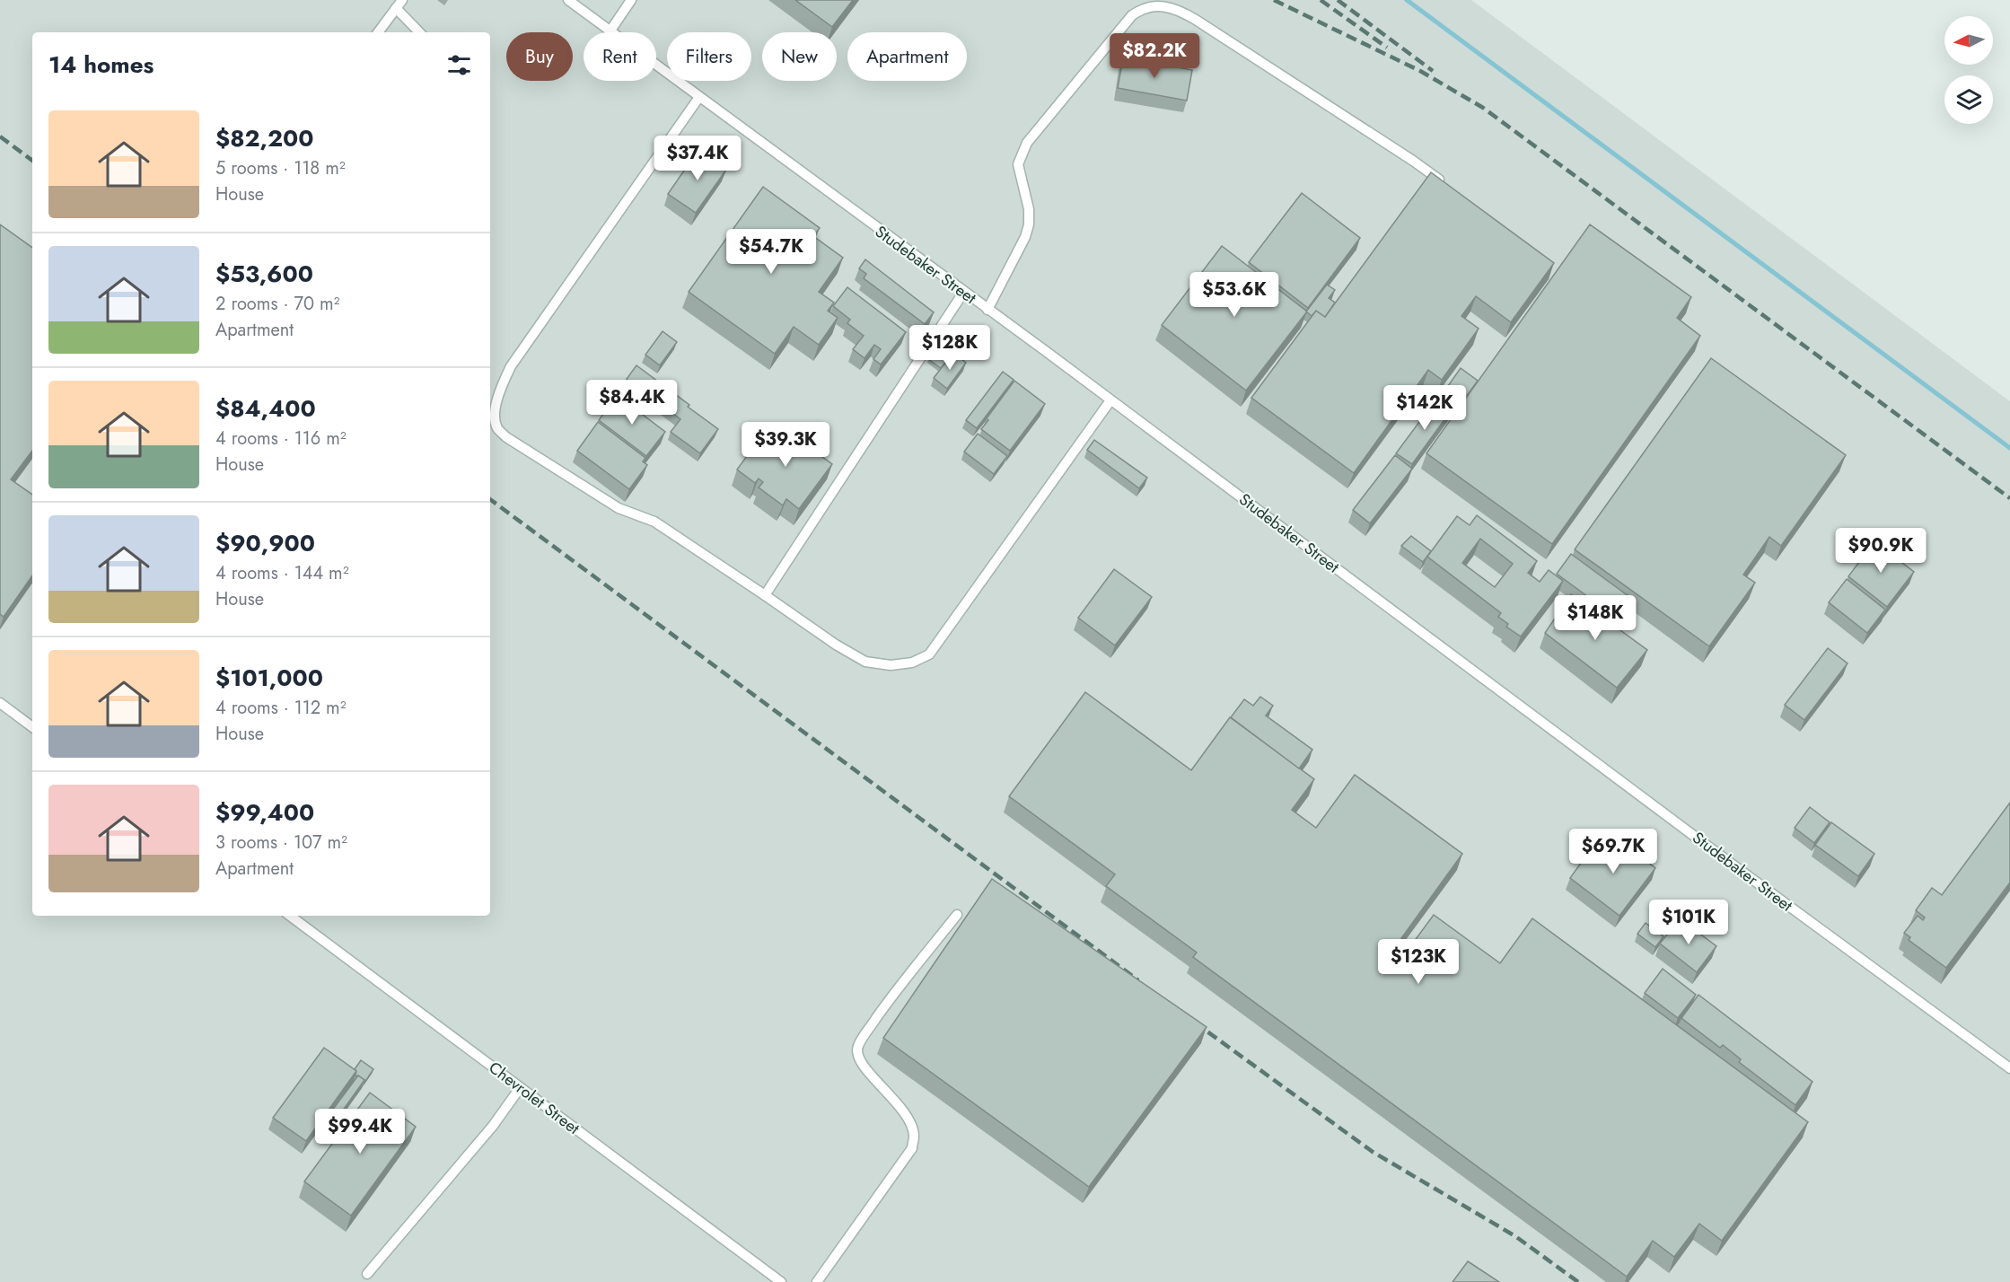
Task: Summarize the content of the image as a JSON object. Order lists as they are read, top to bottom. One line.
{"streets":{"lane":["Studebaker Street","Chevrolet Street"]},"north":"left","page":{"chip":["Buy","Rent","Filters","New","Apartment"],"heading":"14 homes","price":["$82.2K","$37.4K","$54.7K","$53.6K","$128K","$84.4K","$142K","$39.3K","$90.9K","$148K","$69.7K","$101K","$123K","$99.4K"],"list":[{"name":"$82,200","note":"5 rooms · 118 m² · House"},{"name":"$53,600","note":"2 rooms · 70 m² · Apartment"},{"name":"$84,400","note":"4 rooms · 116 m² · House"},{"name":"$90,900","note":"4 rooms · 144 m² · House"},{"name":"$101,000","note":"4 rooms · 112 m² · House"},{"name":"$99,400","note":"3 rooms · 107 m² · Apartment"}]}}
